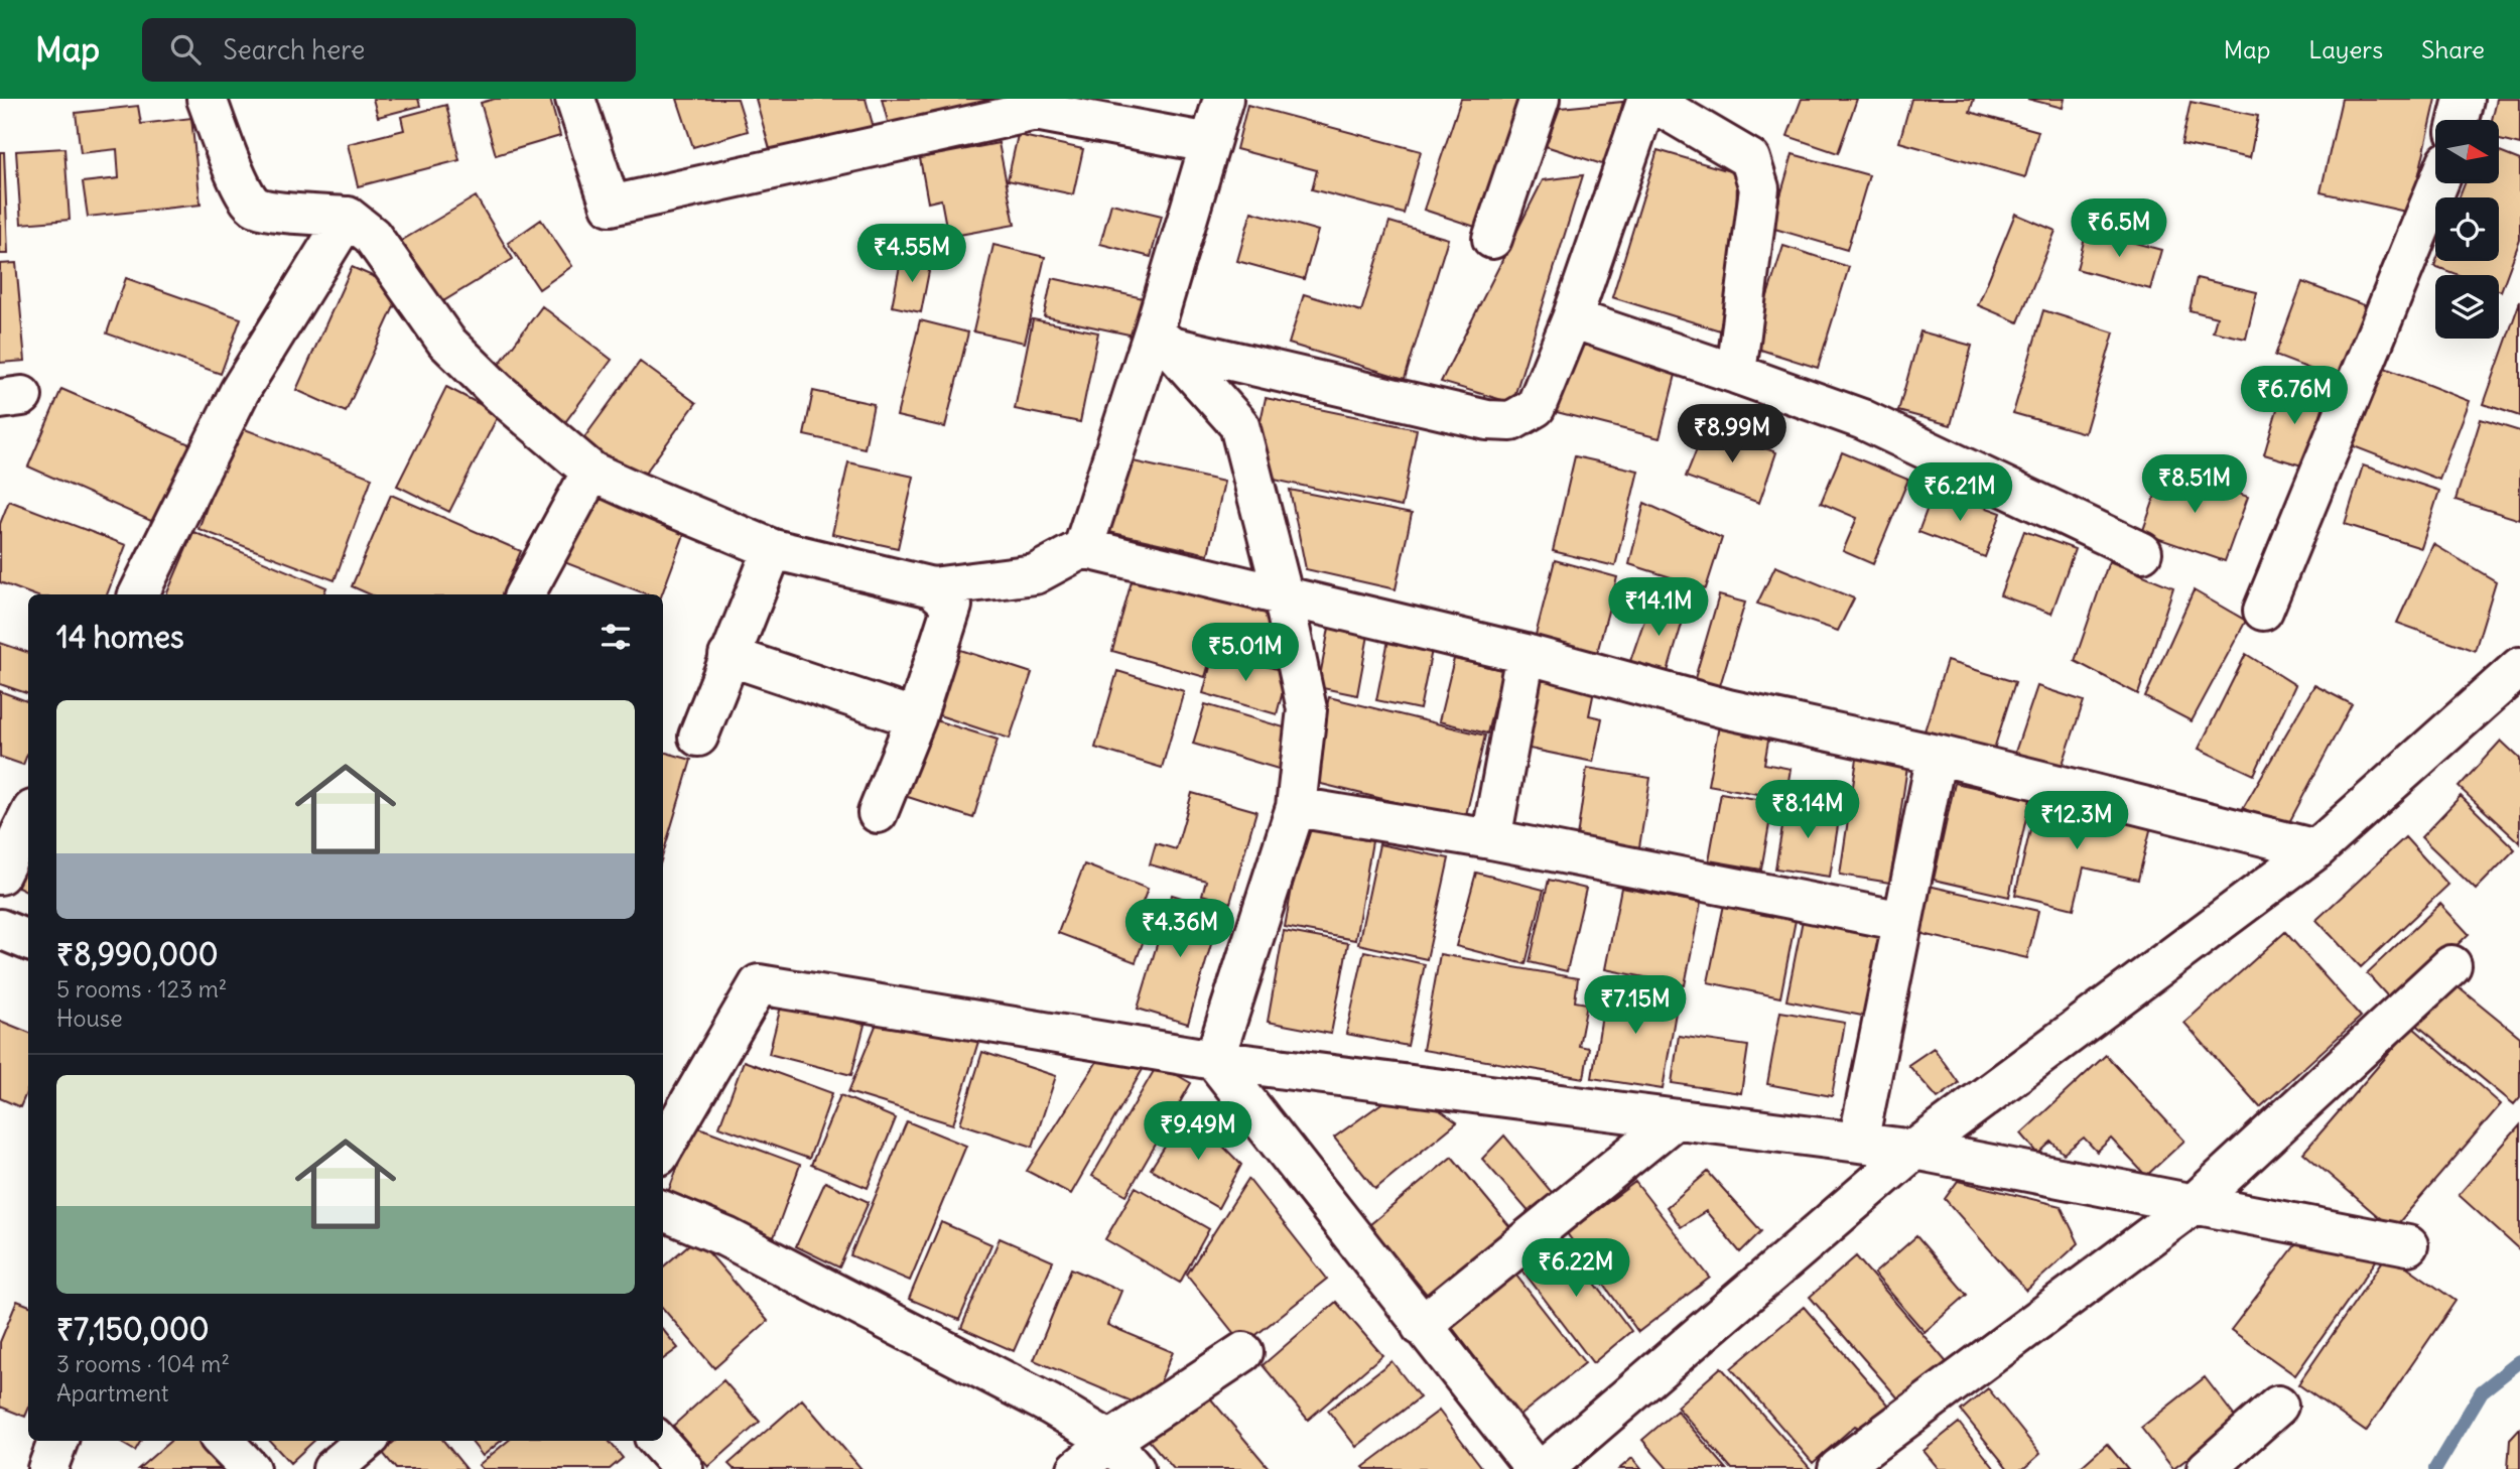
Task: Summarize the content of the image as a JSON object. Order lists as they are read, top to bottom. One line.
{"north":"right","page":{"header":"Map","search":"Search here","nav":["Map","Layers","Share"],"price":["₹6.5M","₹4.55M","₹6.76M","₹8.99M","₹8.51M","₹6.21M","₹14.1M","₹5.01M","₹8.14M","₹12.3M","₹4.36M","₹7.15M","₹9.49M","₹6.22M"],"heading":"14 homes","list":[{"name":"₹8,990,000","note":"5 rooms · 123 m² · House"},{"name":"₹7,150,000","note":"3 rooms · 104 m² · Apartment"}]}}
